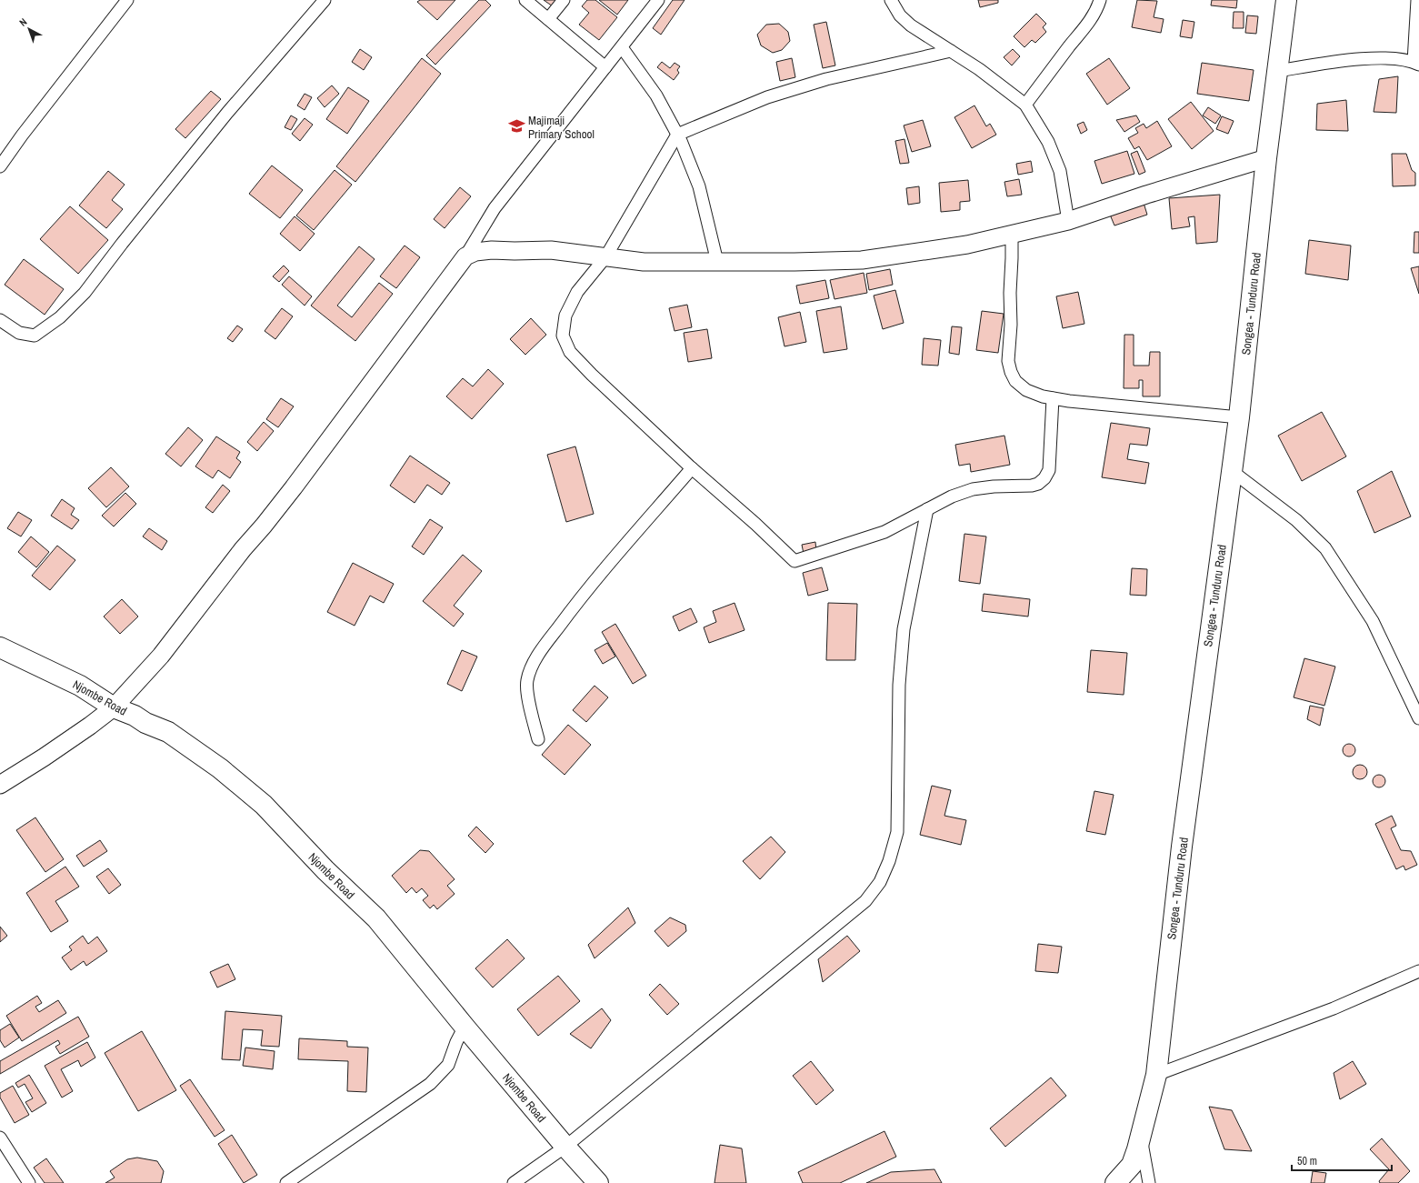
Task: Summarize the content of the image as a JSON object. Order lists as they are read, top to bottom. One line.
{"streets":{"highway":["Songea - Tunduru Road","Njombe Road"]},"places":{"school or university":["Majimaji Primary School"]},"scale_bar":"50 m","north":"top left"}
